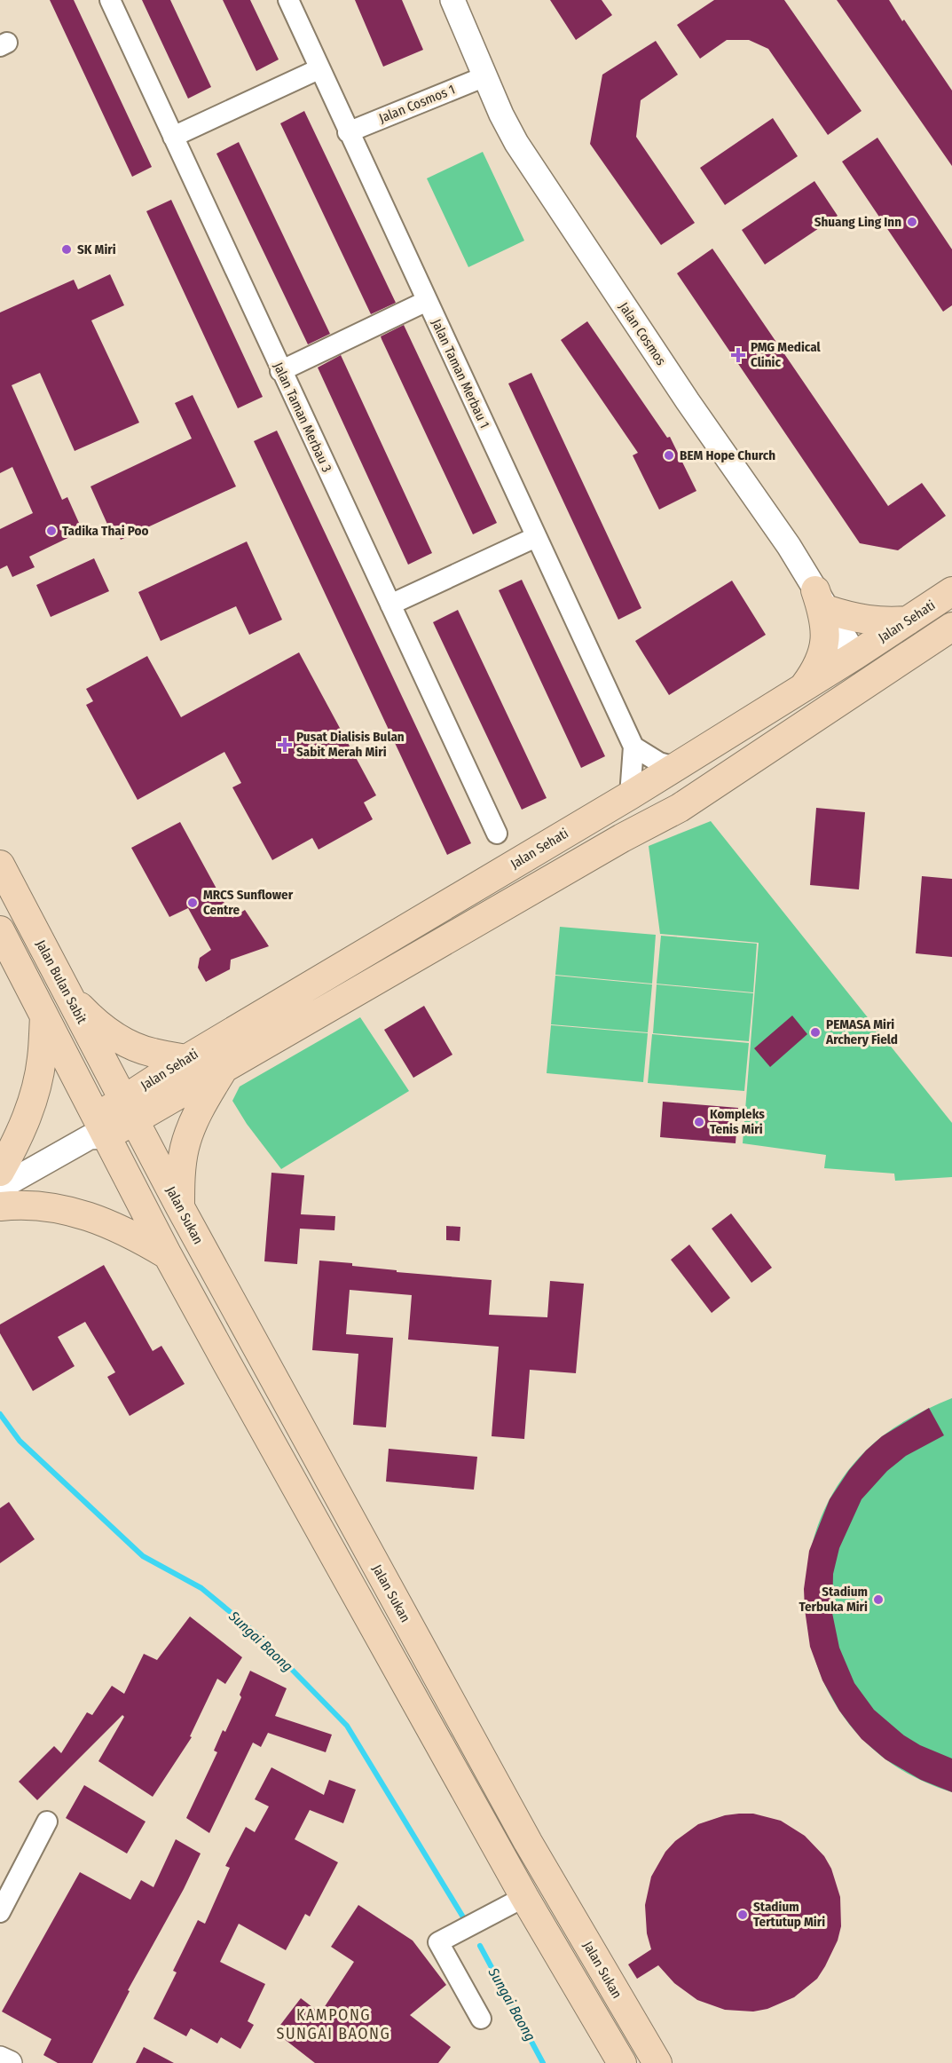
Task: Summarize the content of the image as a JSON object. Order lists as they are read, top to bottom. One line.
{"streets":{"main road":["Jalan Sehati","Jalan Bulan Sabit","Jalan Sukan"],"street":["Jalan Cosmos 1","Jalan Cosmos","Jalan Taman Merbau 1","Jalan Taman Merbau 3"]},"crossings":[["Jalan Cosmos 1","Jalan Cosmos"],["Jalan Cosmos 1","Jalan Taman Merbau 1"],["Jalan Cosmos","Jalan Sehati"],["Jalan Sehati","Jalan Bulan Sabit"],["Jalan Sehati","Jalan Sukan"],["Jalan Bulan Sabit","Jalan Sukan"]],"districts":["KAMPONG SUNGAI BAONG"],"water":["Sungai Baong"],"places":{"other":["Shuang Ling Inn","SK Miri","BEM Hope Church","Tadika Thai Poo","MRCS Sunflower Centre","PEMASA Miri Archery Field","Kompleks Tenis Miri","Stadium Terbuka Miri","Stadium Tertutup Miri"],"health":["PMG Medical Clinic","Pusat Dialisis Bulan Sabit Merah Miri"]}}
